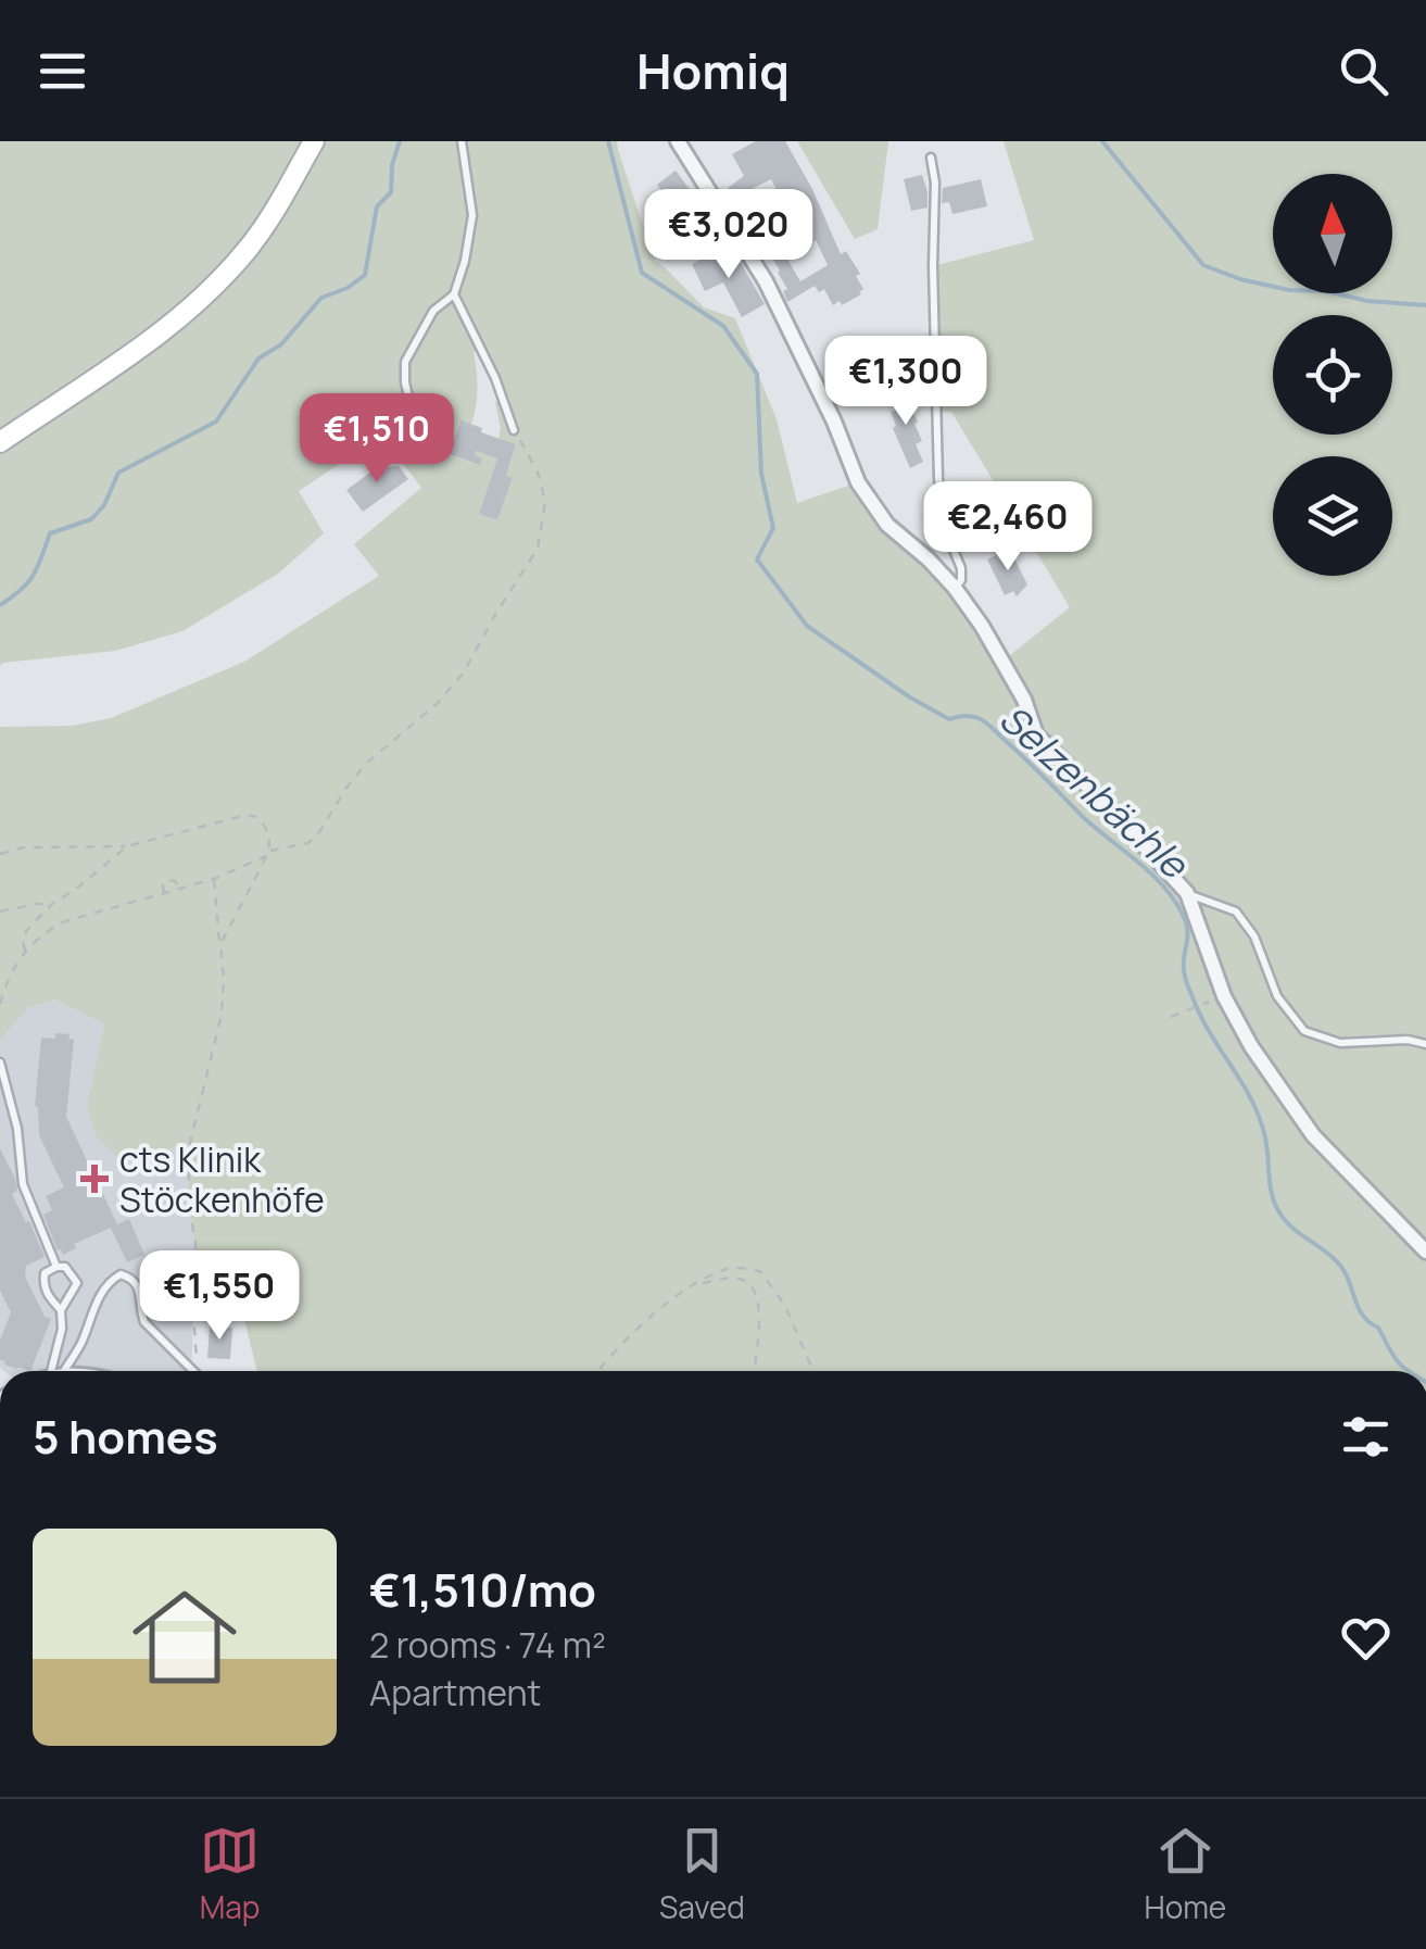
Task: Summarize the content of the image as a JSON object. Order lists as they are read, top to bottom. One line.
{"water":["Selzenbächle"],"places":{"health":["cts Klinik Stöckenhöfe"]},"north":"top","page":{"header":"Homiq","price":["€3,020","€1,300","€1,510","€2,460","€1,550"],"heading":"5 homes","list":[{"name":"€1,510/mo","note":"2 rooms · 74 m² · Apartment"}],"tabs":["Map","Saved","Home"]}}
